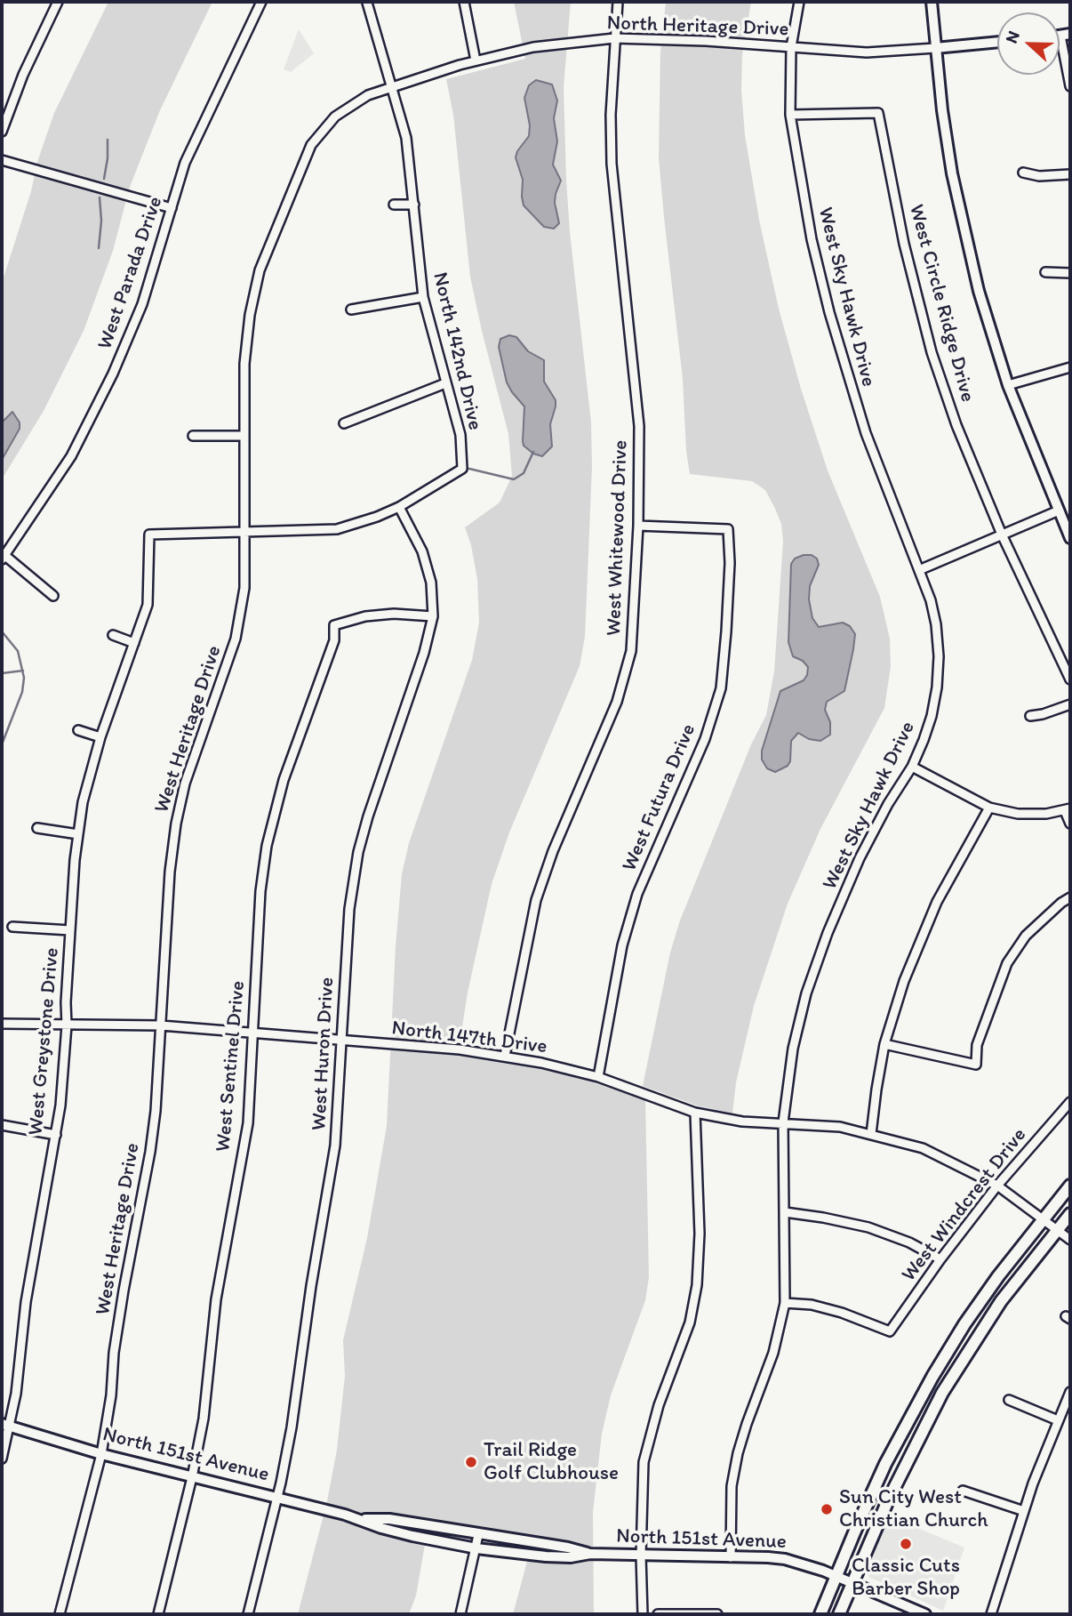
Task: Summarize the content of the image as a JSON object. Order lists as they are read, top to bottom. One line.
{"streets":{"street":["North Heritage Drive","West Parada Drive","West Sky Hawk Drive","West Circle Ridge Drive","North 142nd Drive","West Whitewood Drive","West Heritage Drive","West Futura Drive","North 147th Drive","West Greystone Drive","West Huron Drive","West Sentinel Drive","West Windcrest Drive","North 151st Avenue"]},"crossings":[["North Heritage Drive","West Sky Hawk Drive"],["North Heritage Drive","North 142nd Drive"],["North Heritage Drive","West Whitewood Drive"],["North Heritage Drive","West Heritage Drive"],["West Sky Hawk Drive","West Circle Ridge Drive"],["West Sky Hawk Drive","North 147th Drive"],["West Sky Hawk Drive","West Windcrest Drive"],["West Sky Hawk Drive","North 151st Avenue"],["North 142nd Drive","West Heritage Drive"],["North 142nd Drive","West Huron Drive"],["West Whitewood Drive","West Futura Drive"],["West Whitewood Drive","North 147th Drive"],["West Heritage Drive","North 147th Drive"],["West Heritage Drive","West Greystone Drive"],["West Heritage Drive","North 151st Avenue"],["West Futura Drive","North 147th Drive"],["North 147th Drive","West Greystone Drive"],["North 147th Drive","West Huron Drive"],["North 147th Drive","West Sentinel Drive"],["North 147th Drive","West Windcrest Drive"],["West Greystone Drive","North 151st Avenue"],["West Huron Drive","West Sentinel Drive"],["West Huron Drive","North 151st Avenue"],["West Sentinel Drive","North 151st Avenue"]],"places":["Trail Ridge Golf Clubhouse","Sun City West Christian Church","Classic Cuts Barber Shop"],"north":"left"}
